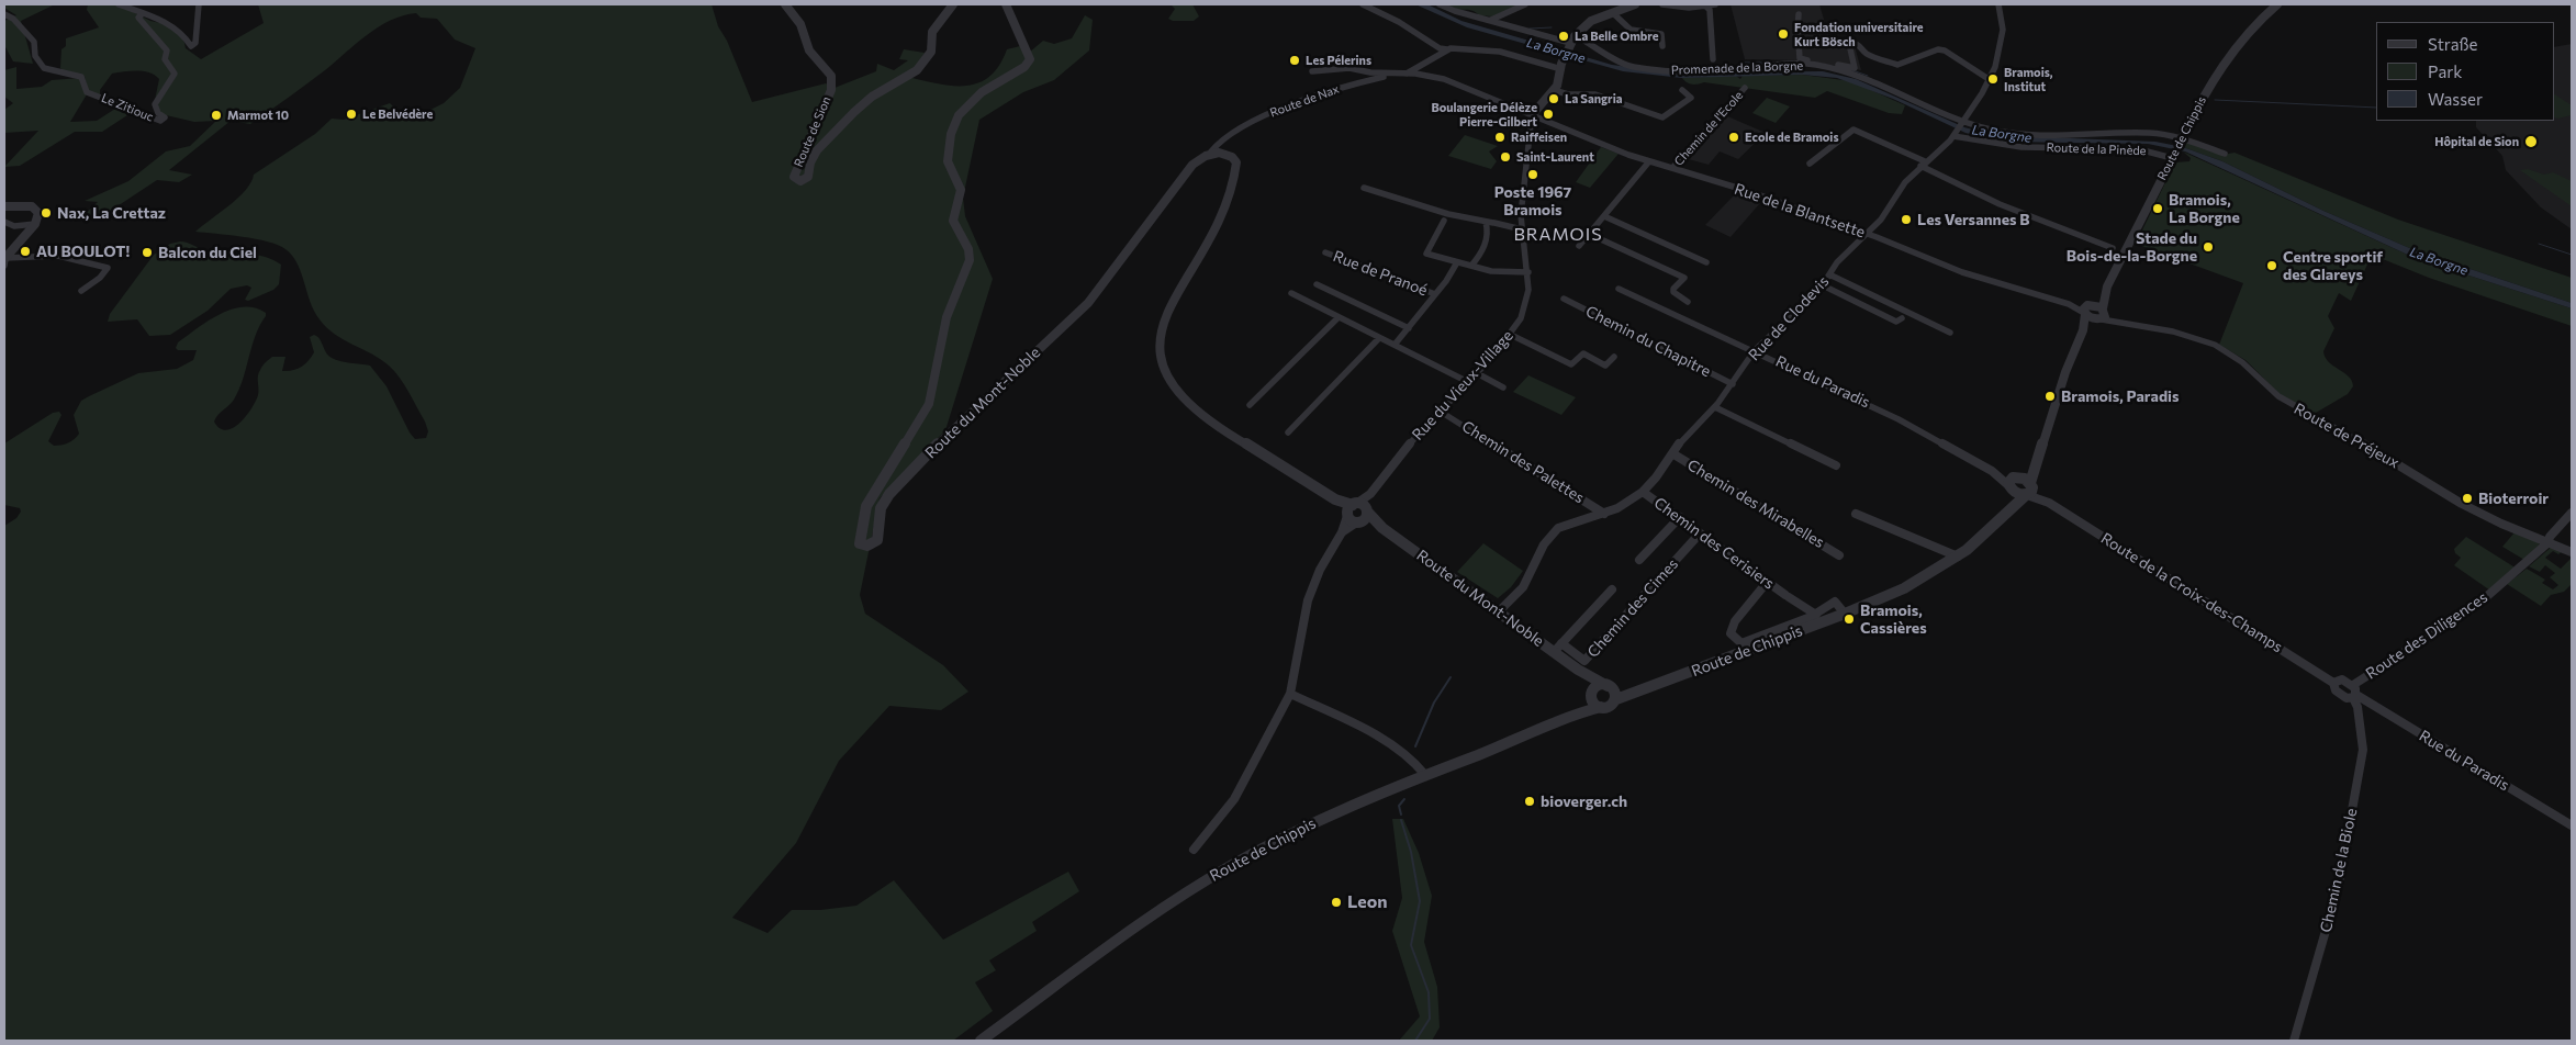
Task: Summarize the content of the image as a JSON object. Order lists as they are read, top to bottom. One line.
{"streets":{"street":["Promenade de la Borgne","Route de Nax","Le Zitiouc","Chemin de l'Ecole","Route de Sion","Route de Chippis","Route de la Pinède","Rue de la Blantsette","Rue de Pranoé","Rue de Clodevis","Chemin du Chapitre","Rue du Paradis","Rue du Vieux-Village","Route du Mont-Noble","Route de Préjeux","Chemin des Palettes","Chemin des Mirabelles","Chemin des Cerisiers","Route de la Croix-des-Champs","Chemin des Cimes","Route des Diligences","Chemin de la Biole"]},"crossings":[["Promenade de la Borgne","Rue de Clodevis"],["Route de Nax","Rue de la Blantsette"],["Chemin de l'Ecole","Rue de la Blantsette"],["Route de Chippis","Route de la Pinède"],["Route de Chippis","Rue de la Blantsette"],["Route de Chippis","Rue du Paradis"],["Route de Chippis","Route du Mont-Noble"],["Route de Chippis","Route de Préjeux"],["Route de Chippis","Chemin des Cerisiers"],["Route de Chippis","Route de la Croix-des-Champs"],["Route de la Pinède","Rue de Clodevis"],["Rue de la Blantsette","Rue de Clodevis"],["Rue de la Blantsette","Rue du Vieux-Village"],["Rue de Clodevis","Chemin du Chapitre"],["Rue de Clodevis","Rue du Paradis"],["Rue de Clodevis","Route du Mont-Noble"],["Rue de Clodevis","Chemin des Palettes"],["Rue de Clodevis","Chemin des Mirabelles"],["Rue de Clodevis","Chemin des Cerisiers"],["Rue du Paradis","Route de la Croix-des-Champs"],["Rue du Paradis","Chemin de la Biole"],["Rue du Vieux-Village","Route du Mont-Noble"],["Rue du Vieux-Village","Chemin des Palettes"],["Route de Préjeux","Route des Diligences"],["Chemin des Cerisiers","Chemin des Cimes"],["Route de la Croix-des-Champs","Chemin de la Biole"],["Route des Diligences","Chemin de la Biole"]],"districts":["BRAMOIS"],"water":["La Borgne"],"places":["Fondation universitaire Kurt Bösch","La Belle Ombre","Les Pélerins","Bramois, Institut","La Sangria","Le Belvédère","Boulangerie Délèze Pierre-Gilbert","Marmot 10","Raiffeisen","Ecole de Bramois","Hôpital de Sion","Saint-Laurent","Poste 1967 Bramois","Bramois, La Borgne","Nax, La Crettaz","Les Versannes B","Stade du Bois-de-la-Borgne","AU BOULOT!","Balcon du Ciel","Centre sportif des Glareys","Bramois, Paradis","Bioterroir","Bramois, Cassières","bioverger.ch","Leon"],"legend":["Straße","Park","Wasser"]}
